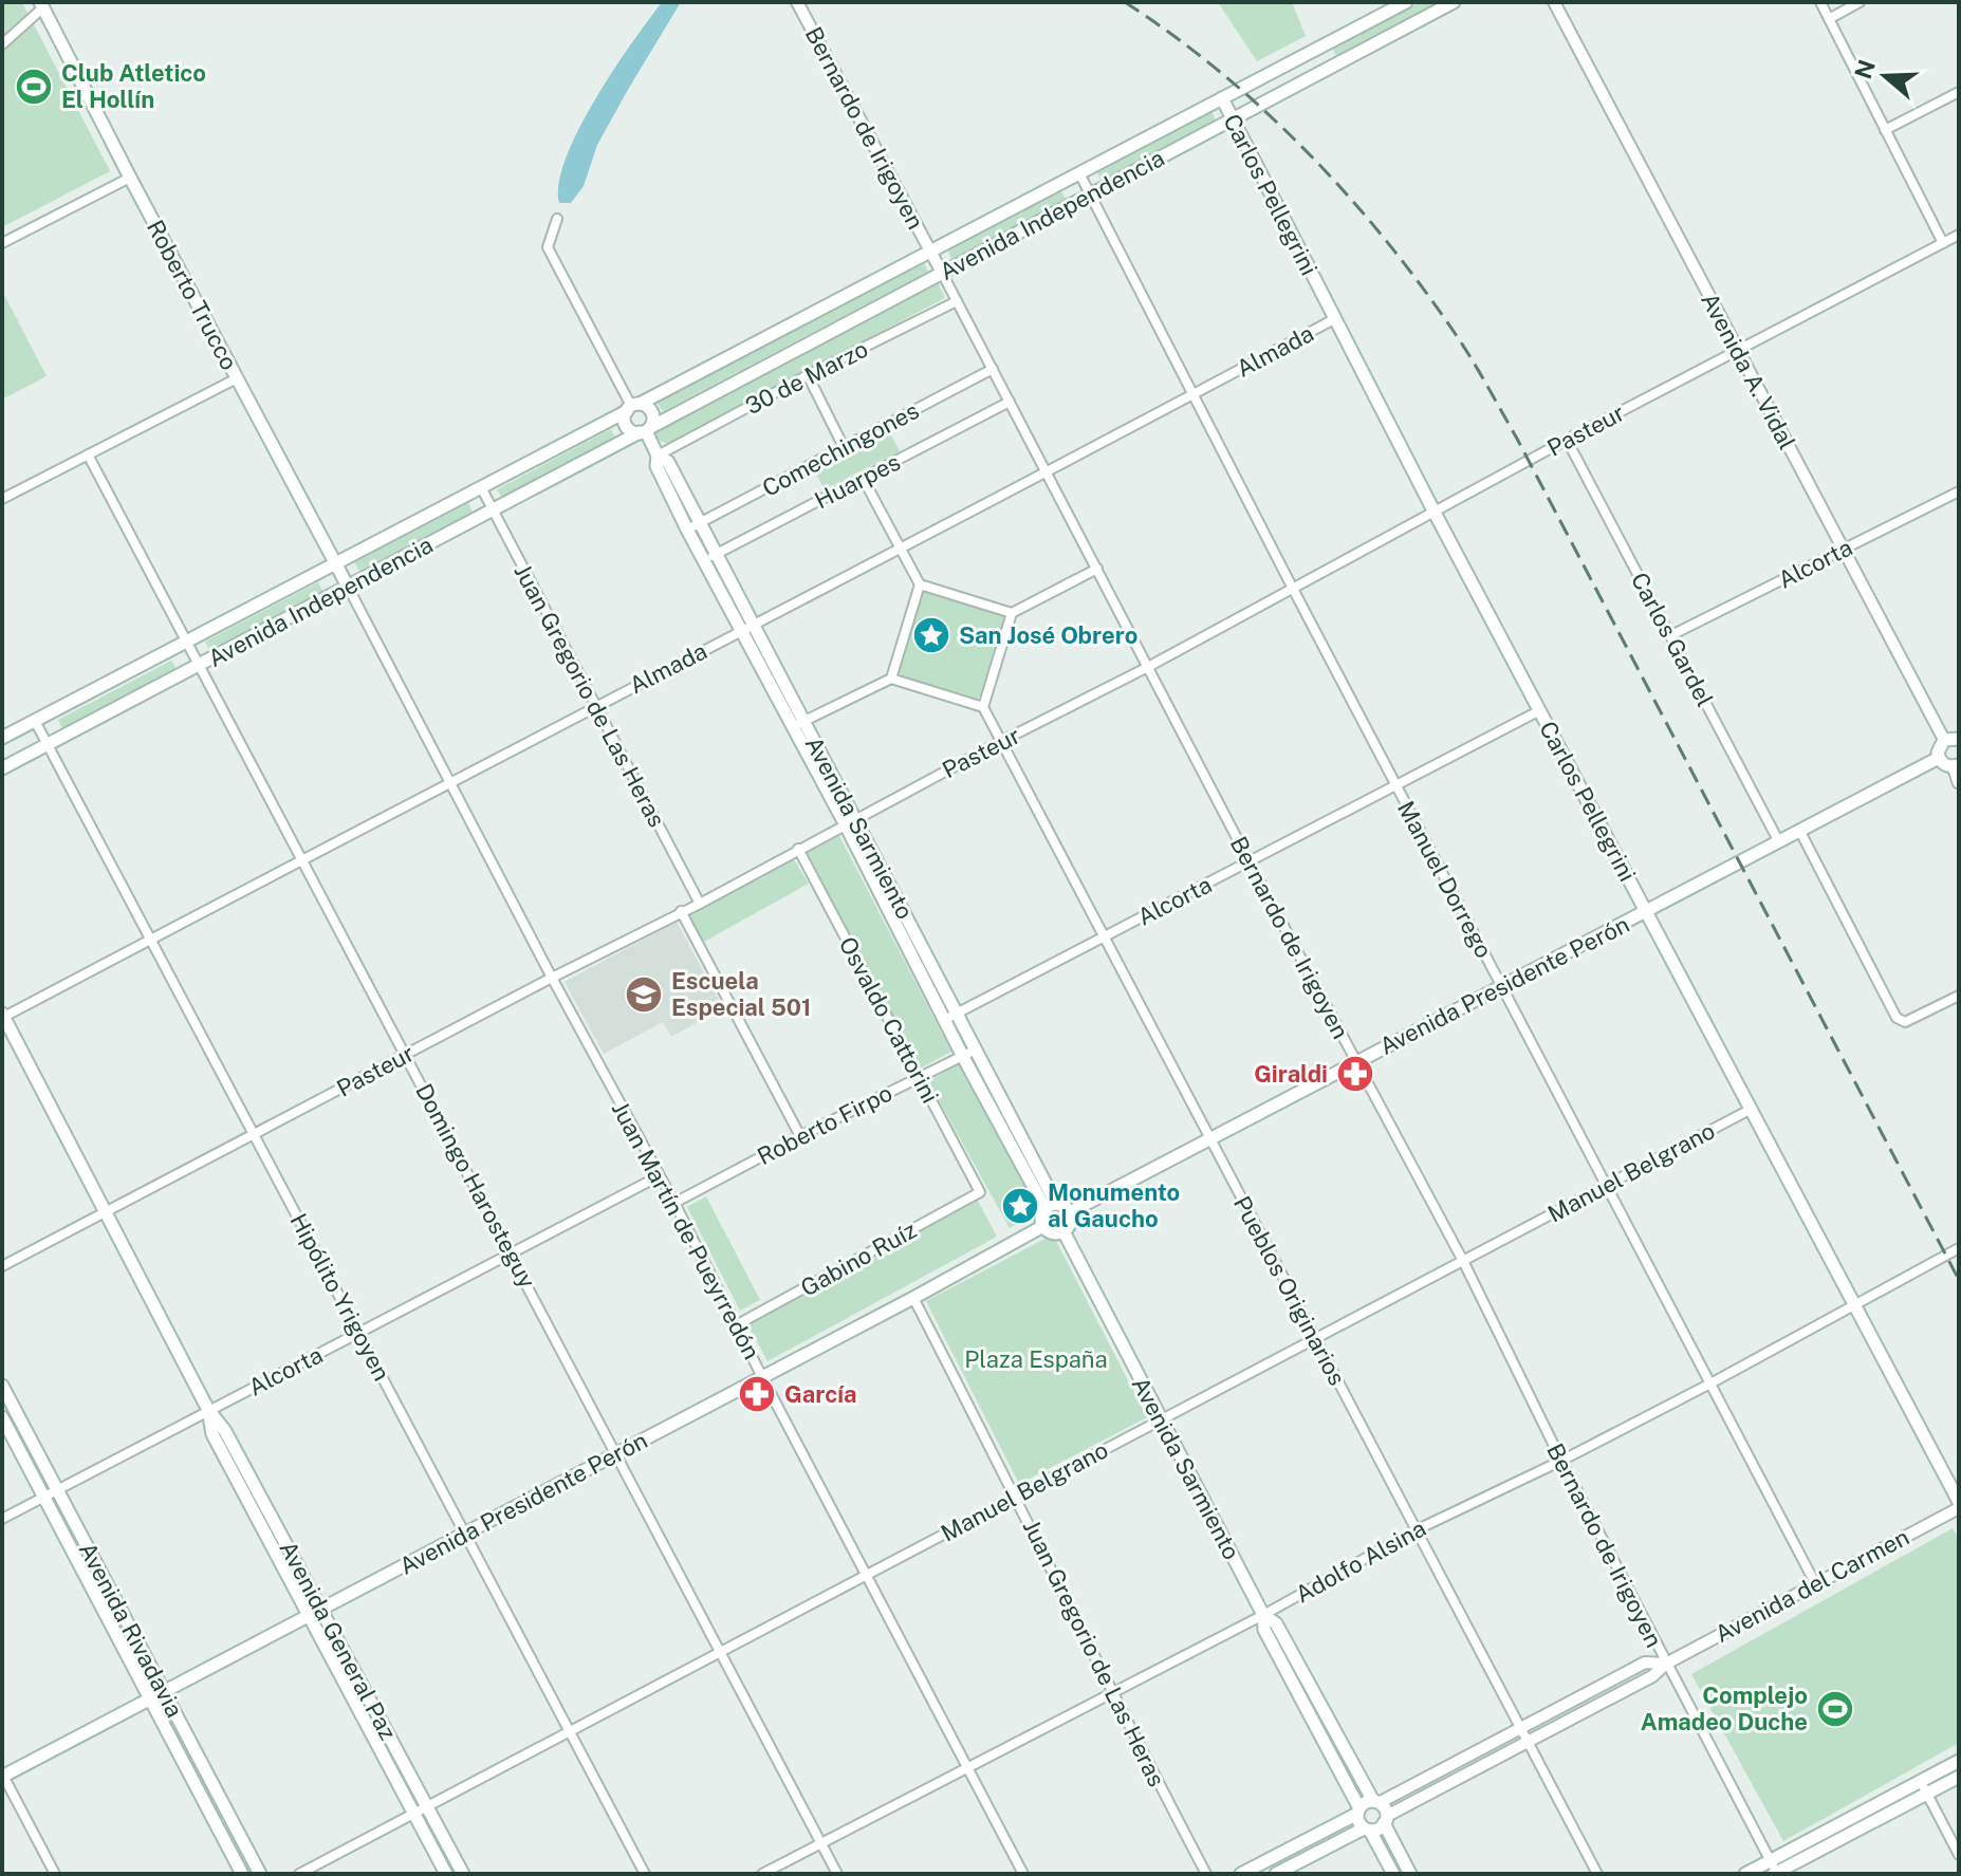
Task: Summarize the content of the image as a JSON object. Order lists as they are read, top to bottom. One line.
{"streets":{"main road":["Carlos Pellegrini","Avenida Independencia","Roberto Trucco","Avenida Sarmiento","Avenida Presidente Perón","Avenida Rivadavia","Avenida General Paz"],"street":["Bernardo de Irigoyen","Almada","Avenida A. Vidal","30 de Marzo","Pasteur","Comechingones","Huarpes","Alcorta","Carlos Gardel","Juan Gregorio de Las Heras","Manuel Dorrego","Osvaldo Cattorini","Roberto Firpo","Manuel Belgrano","Domingo Harosteguy","Juan Martín de Pueyrredón","Gabino Ruíz","Pueblos Originarios","Hipólito Yrigoyen","Adolfo Alsina","Avenida del Carmen"]},"crossings":[["Bernardo de Irigoyen","Avenida Independencia"],["Bernardo de Irigoyen","Almada"],["Bernardo de Irigoyen","30 de Marzo"],["Bernardo de Irigoyen","Pasteur"],["Bernardo de Irigoyen","Comechingones"],["Bernardo de Irigoyen","Huarpes"],["Bernardo de Irigoyen","Alcorta"],["Bernardo de Irigoyen","Avenida Presidente Perón"],["Bernardo de Irigoyen","Manuel Belgrano"],["Bernardo de Irigoyen","Adolfo Alsina"],["Bernardo de Irigoyen","Avenida del Carmen"],["Carlos Pellegrini","Avenida Independencia"],["Carlos Pellegrini","Almada"],["Carlos Pellegrini","Pasteur"],["Carlos Pellegrini","Alcorta"],["Carlos Pellegrini","Avenida Presidente Perón"],["Carlos Pellegrini","Manuel Belgrano"],["Carlos Pellegrini","Adolfo Alsina"],["Carlos Pellegrini","Avenida del Carmen"],["Avenida Independencia","Roberto Trucco"],["Avenida Independencia","Juan Gregorio de Las Heras"],["Avenida Independencia","Avenida Sarmiento"],["Avenida Independencia","Manuel Dorrego"],["Avenida Independencia","Domingo Harosteguy"],["Avenida Independencia","Juan Martín de Pueyrredón"],["Avenida Independencia","Hipólito Yrigoyen"],["Roberto Trucco","Juan Martín de Pueyrredón"],["Almada","Juan Gregorio de Las Heras"],["Almada","Avenida Sarmiento"],["Almada","Manuel Dorrego"],["Almada","Domingo Harosteguy"],["Almada","Juan Martín de Pueyrredón"],["Almada","Hipólito Yrigoyen"],["Almada","Avenida General Paz"],["Avenida A. Vidal","Pasteur"],["Avenida A. Vidal","Alcorta"],["30 de Marzo","Avenida Sarmiento"],["Pasteur","Carlos Gardel"],["Pasteur","Juan Gregorio de Las Heras"],["Pasteur","Avenida Sarmiento"],["Pasteur","Manuel Dorrego"],["Pasteur","Osvaldo Cattorini"],["Pasteur","Domingo Harosteguy"],["Pasteur","Juan Martín de Pueyrredón"],["Pasteur","Pueblos Originarios"],["Pasteur","Hipólito Yrigoyen"],["Pasteur","Avenida General Paz"],["Comechingones","Avenida Sarmiento"],["Huarpes","Avenida Sarmiento"],["Alcorta","Carlos Gardel"],["Alcorta","Avenida Sarmiento"],["Alcorta","Manuel Dorrego"],["Alcorta","Domingo Harosteguy"],["Alcorta","Juan Martín de Pueyrredón"],["Alcorta","Pueblos Originarios"],["Alcorta","Hipólito Yrigoyen"],["Alcorta","Avenida Rivadavia"],["Alcorta","Avenida General Paz"],["Carlos Gardel","Avenida Presidente Perón"],["Juan Gregorio de Las Heras","Avenida Presidente Perón"],["Juan Gregorio de Las Heras","Manuel Belgrano"],["Juan Gregorio de Las Heras","Adolfo Alsina"],["Avenida Sarmiento","Avenida Presidente Perón"],["Avenida Sarmiento","Roberto Firpo"],["Avenida Sarmiento","Manuel Belgrano"],["Avenida Sarmiento","Adolfo Alsina"],["Avenida Sarmiento","Avenida del Carmen"],["Manuel Dorrego","Avenida Presidente Perón"],["Manuel Dorrego","Manuel Belgrano"],["Manuel Dorrego","Adolfo Alsina"],["Manuel Dorrego","Avenida del Carmen"],["Avenida Presidente Perón","Domingo Harosteguy"],["Avenida Presidente Perón","Juan Martín de Pueyrredón"],["Avenida Presidente Perón","Pueblos Originarios"],["Avenida Presidente Perón","Hipólito Yrigoyen"],["Avenida Presidente Perón","Avenida Rivadavia"],["Avenida Presidente Perón","Avenida General Paz"],["Osvaldo Cattorini","Roberto Firpo"],["Osvaldo Cattorini","Gabino Ruíz"],["Roberto Firpo","Juan Martín de Pueyrredón"],["Manuel Belgrano","Domingo Harosteguy"],["Manuel Belgrano","Juan Martín de Pueyrredón"],["Manuel Belgrano","Pueblos Originarios"],["Manuel Belgrano","Hipólito Yrigoyen"],["Manuel Belgrano","Avenida General Paz"],["Domingo Harosteguy","Adolfo Alsina"],["Juan Martín de Pueyrredón","Gabino Ruíz"],["Juan Martín de Pueyrredón","Adolfo Alsina"],["Pueblos Originarios","Adolfo Alsina"],["Pueblos Originarios","Avenida del Carmen"]],"parks":["Plaza España"],"places":{"sports":["Club Atletico El Hollín","Complejo Amadeo Duche"],"place":["San José Obrero","Monumento al Gaucho"],"school or university":["Escuela Especial 501"],"pharmacy":["Giraldi","García"]},"north":"left"}
